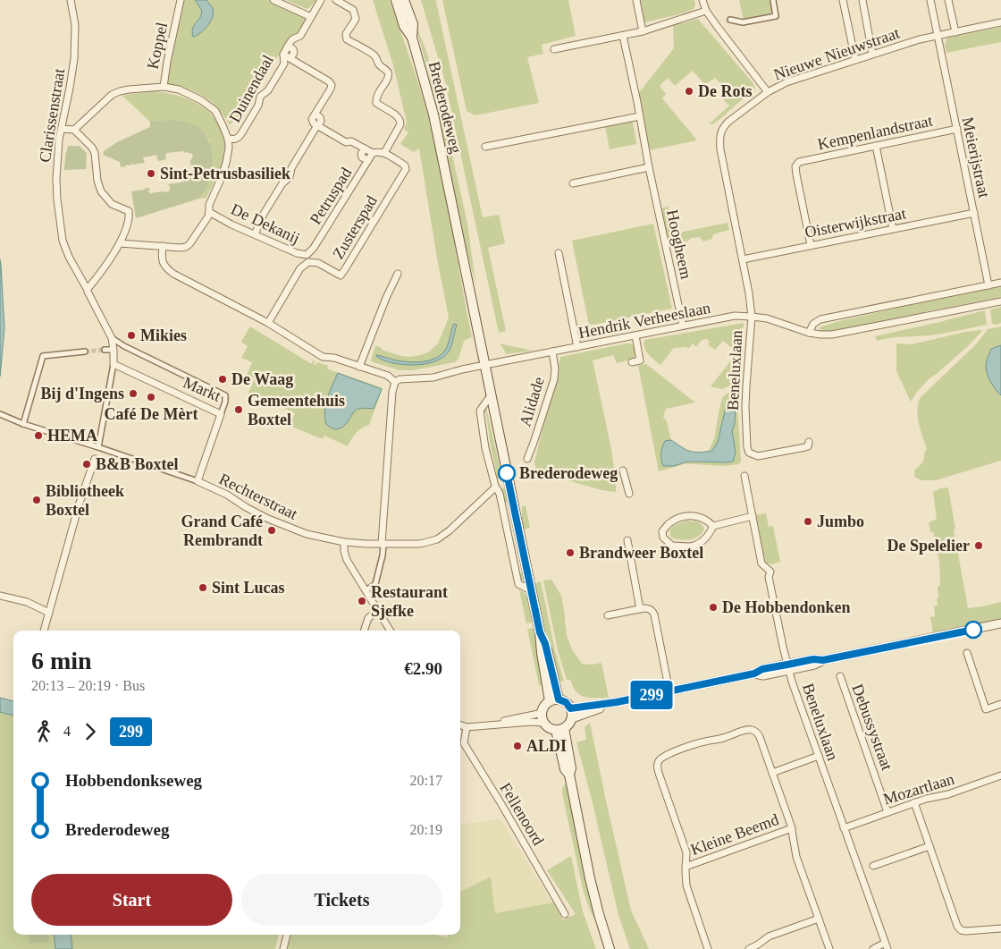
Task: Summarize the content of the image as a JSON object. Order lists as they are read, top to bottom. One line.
{"streets":{"main road":["Brederodeweg"],"street":["Koppel","Nieuwe Nieuwstraat","Duinendaal","Clarissenstraat","Kempenlandstraat","Meierijstraat","Petruspad","Oisterwijkstraat","De Dekanij","Zusterspad","Hoogheem","Hendrik Verheeslaan","Beneluxlaan","Markt","Alidade","Rechterstraat","Debussystraat","Mozartlaan","Fellenoord","Kleine Beemd"]},"crossings":[["Koppel","Duinendaal"],["Nieuwe Nieuwstraat","Meierijstraat"],["Nieuwe Nieuwstraat","Oisterwijkstraat"],["Nieuwe Nieuwstraat","Hendrik Verheeslaan"],["Nieuwe Nieuwstraat","Beneluxlaan"],["Duinendaal","De Dekanij"],["Brederodeweg","Hendrik Verheeslaan"],["Clarissenstraat","Markt"],["Kempenlandstraat","Meierijstraat"],["Kempenlandstraat","Oisterwijkstraat"],["Meierijstraat","Oisterwijkstraat"],["Petruspad","De Dekanij"],["Hoogheem","Hendrik Verheeslaan"],["Hendrik Verheeslaan","Beneluxlaan"],["Hendrik Verheeslaan","Alidade"],["Beneluxlaan","Mozartlaan"],["Debussystraat","Mozartlaan"]],"places":["De Rots","Sint-Petrusbasiliek","Mikies","De Waag","Bij d'Ingens","Café De Mèrt","Gemeentehuis Boxtel","HEMA","B&B Boxtel","Brederodeweg","Bibliotheek Boxtel","Jumbo","Grand Café Rembrandt","De Spelelier","Brandweer Boxtel","Sint Lucas","Restaurant Sjefke","De Hobbendonken","ALDI"],"lines":["bus line 299"],"page":{"on_map":"299","heading":["6 min","20:13 – 20:19 · Bus","€2.90"],"legs":["4","299"],"list":[{"name":"Hobbendonkseweg","value":"20:17"},{"name":"Brederodeweg","value":"20:19"}],"buttons":["Start","Tickets"]}}
